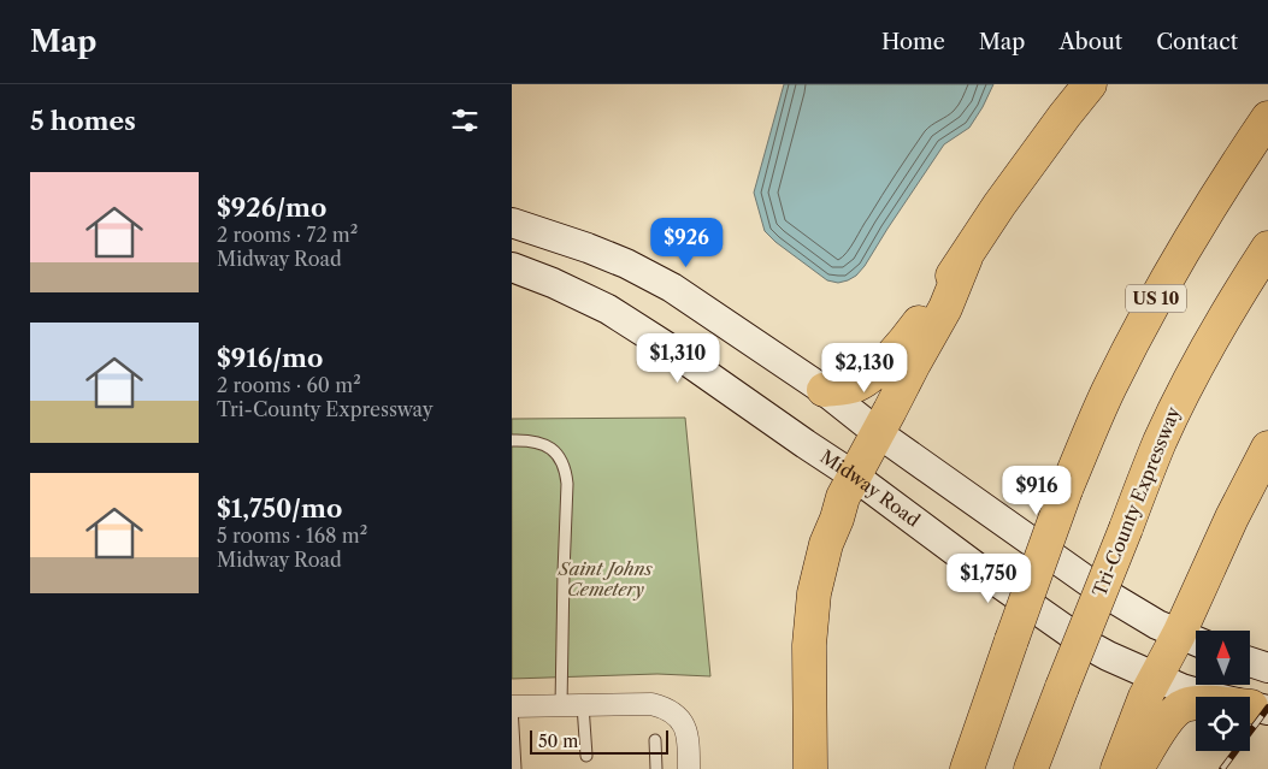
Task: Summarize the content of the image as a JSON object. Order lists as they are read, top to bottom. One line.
{"streets":{"highway":["US 10","Tri-County Expressway"],"main road":["Midway Road"]},"parks":["Saint Johns Cemetery"],"scale_bar":"50 m","north":"top","page":{"header":"Map","nav":["Home","Map","About","Contact"],"heading":"5 homes","list":[{"name":"$926/mo","note":"2 rooms · 72 m² · Midway Road"},{"name":"$916/mo","note":"2 rooms · 60 m² · Tri-County Expressway"},{"name":"$1,750/mo","note":"5 rooms · 168 m² · Midway Road"}],"price":["$926","$1,310","$2,130","$916","$1,750"],"scale":"50 m"}}
